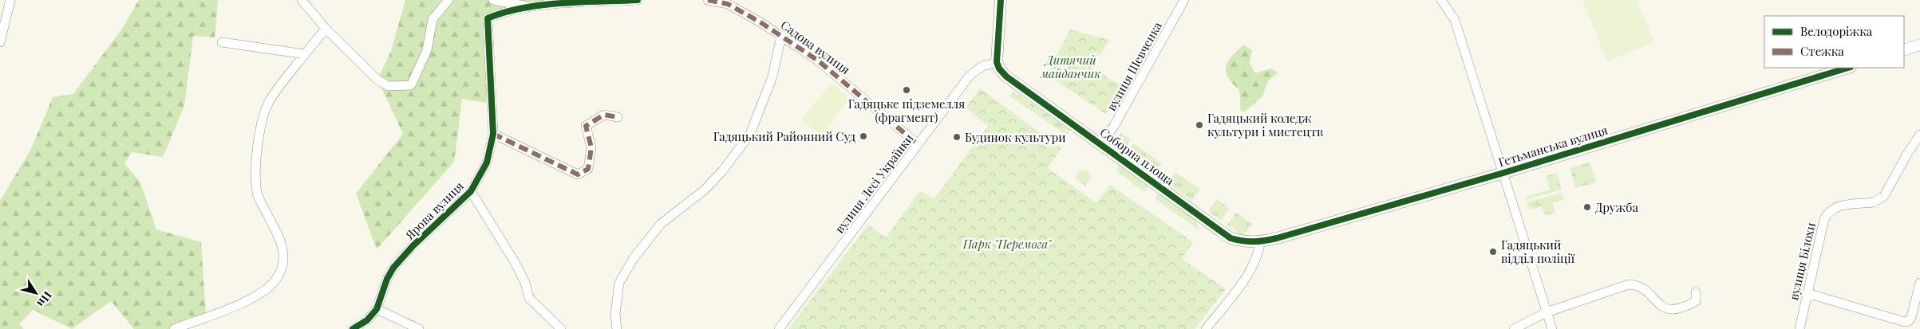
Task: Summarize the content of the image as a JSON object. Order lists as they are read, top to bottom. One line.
{"streets":{"street":["Садова вулиця","вулиця Шевченка","Гетьманська вулиця","Соборна площа","вулиця Лесі Українки","Ярова вулиця","вулиця Білохи"]},"crossings":[["Садова вулиця","вулиця Лесі Українки"],["вулиця Шевченка","Соборна площа"],["Гетьманська вулиця","Соборна площа"],["Соборна площа","вулиця Лесі Українки"]],"parks":["Дитячий майданчик","Парк \"Перемога\""],"places":["Гадяцьке підземелля (фрагмент)","Гадяцький коледж культури і мистецтв","Гадяцький Районний Суд","Будинок культури","Дружба","Гадяцький відділ поліції"],"legend":["Велодоріжка","Стежка"],"north":"bottom right"}
